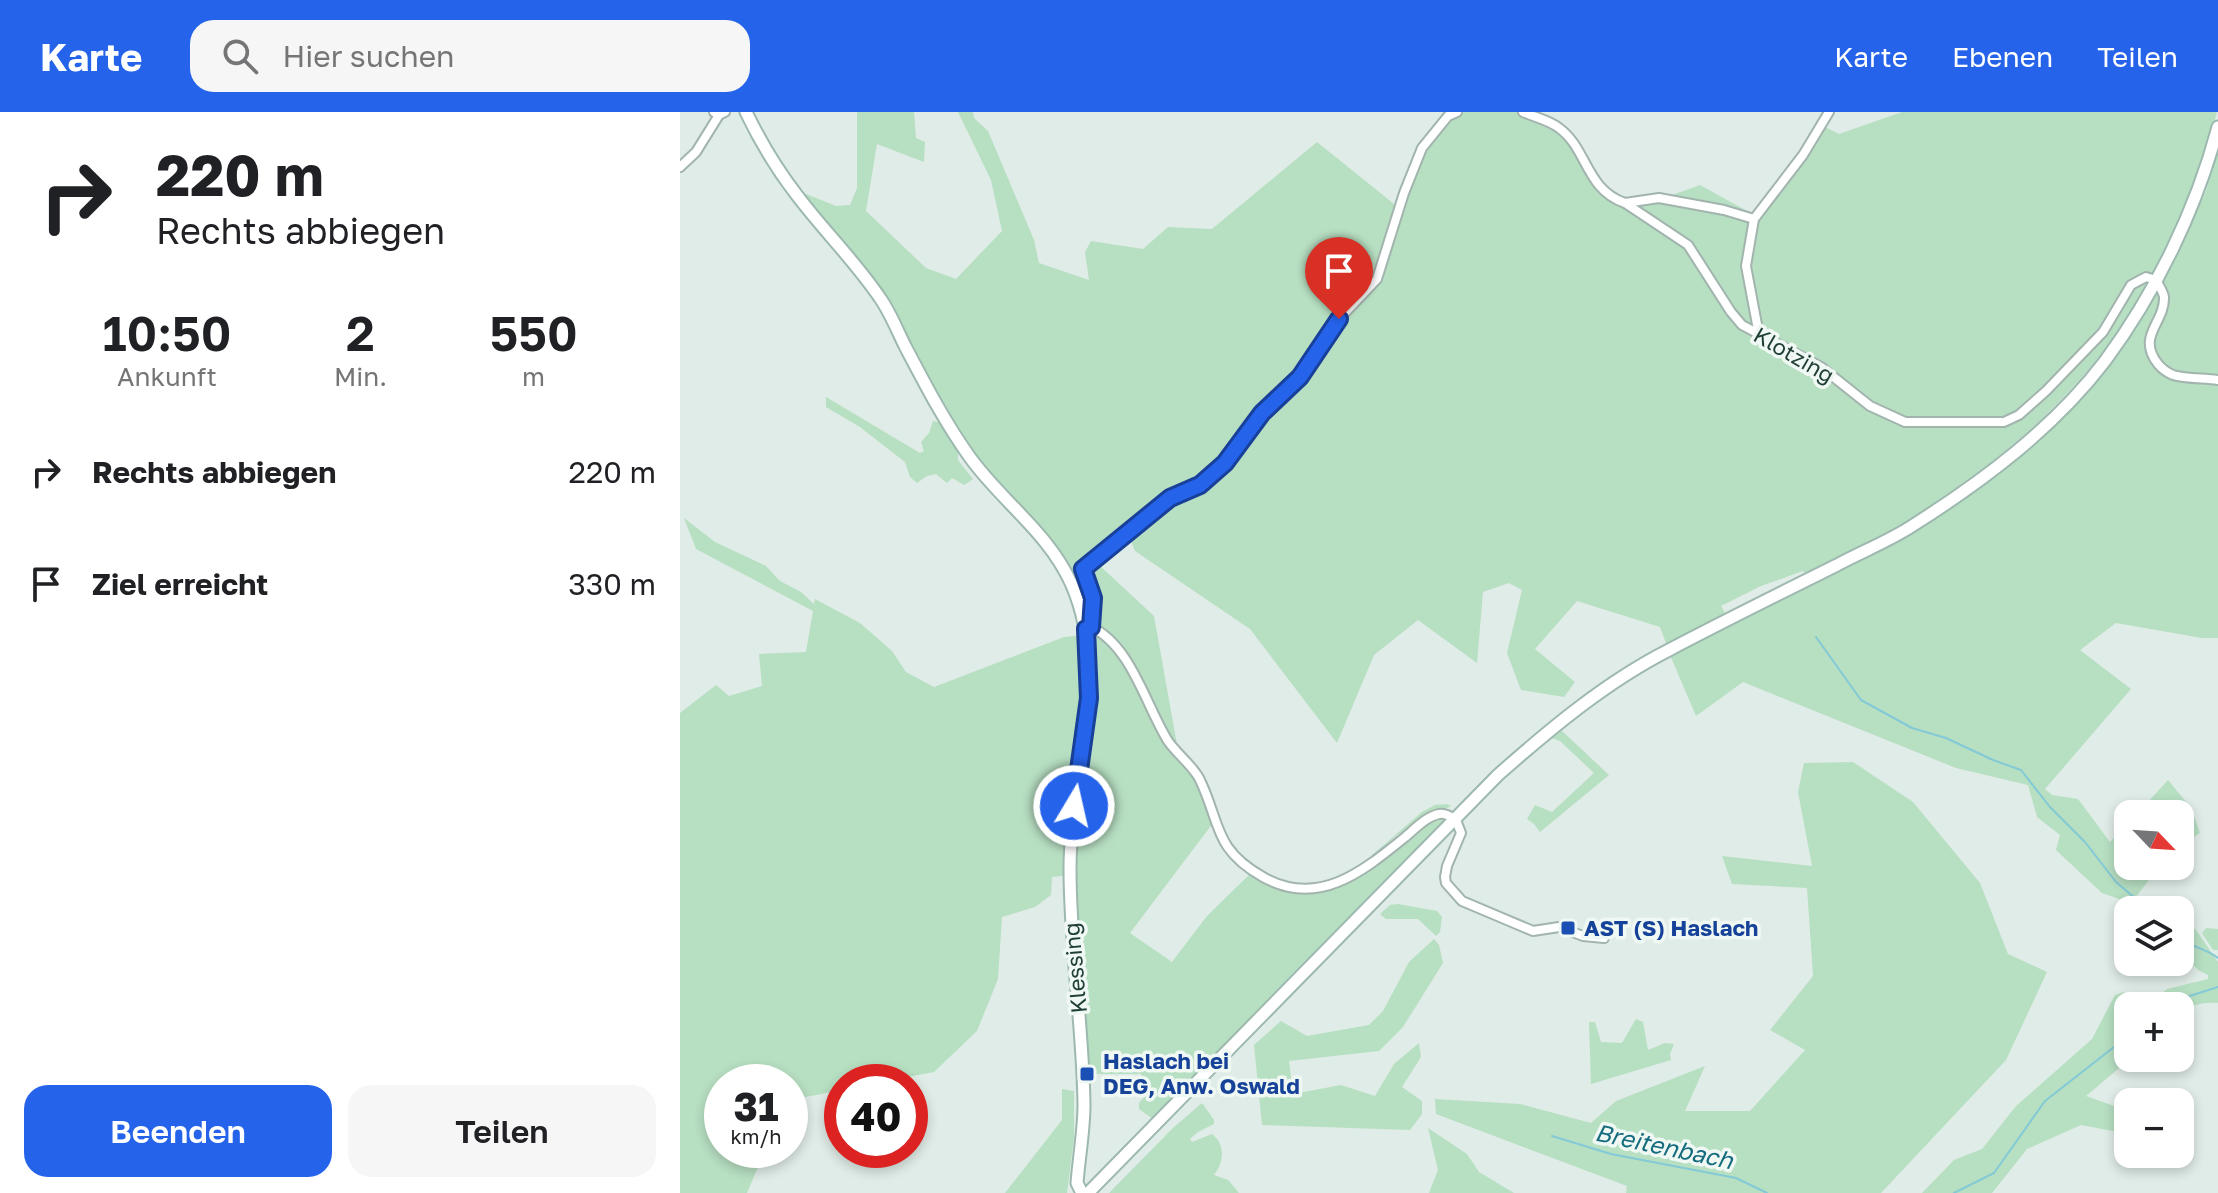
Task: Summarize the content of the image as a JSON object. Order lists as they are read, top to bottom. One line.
{"streets":{"main road":["Klessing"],"street":["Klotzing"]},"water":["Breitenbach"],"places":{"transit":["AST (S) Haslach","Haslach bei DEG, Anw. Oswald"]},"north":"bottom right","page":{"header":"Karte","search":"Hier suchen","nav":["Karte","Ebenen","Teilen"],"turn":["220 m","Rechts abbiegen"],"eta":["10:50","Ankunft","2","Min.","550","m"],"list":[{"name":"Rechts abbiegen","value":"220 m"},{"name":"Ziel erreicht","value":"330 m"}],"map_buttons":["+","−"],"speed":"31 km/h","limit":"40","buttons":["Beenden","Teilen"]}}
